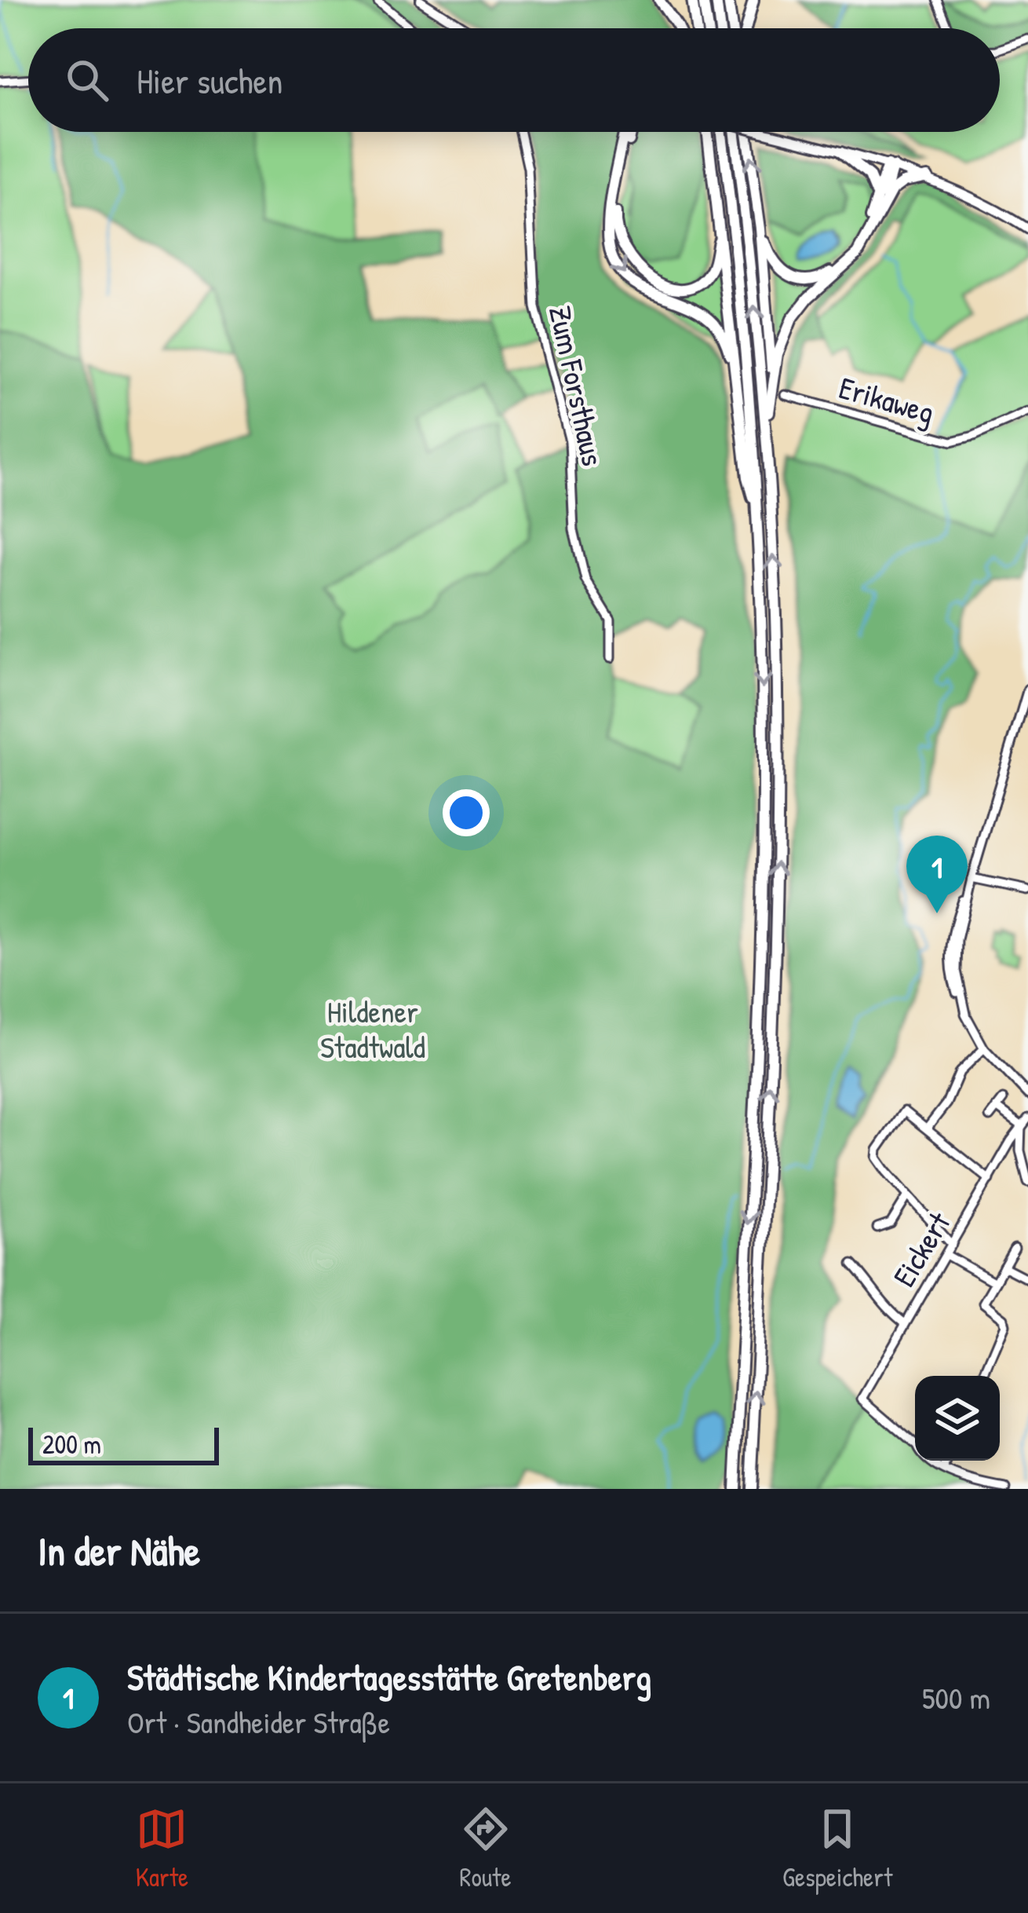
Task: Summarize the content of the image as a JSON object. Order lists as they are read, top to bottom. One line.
{"streets":{"street":["Zum Forsthaus","Erikaweg","Eickert"]},"parks":["Hildener Stadtwald"],"scale_bar":"200 m","page":{"search":"Hier suchen","pins":"1","scale":"200 m","heading":"In der Nähe","list":[{"mark":"1","name":"Städtische Kindertagesstätte Gretenberg","note":"Ort · Sandheider Straße","value":"500 m"}],"nav":["Karte","Route","Gespeichert"]}}
